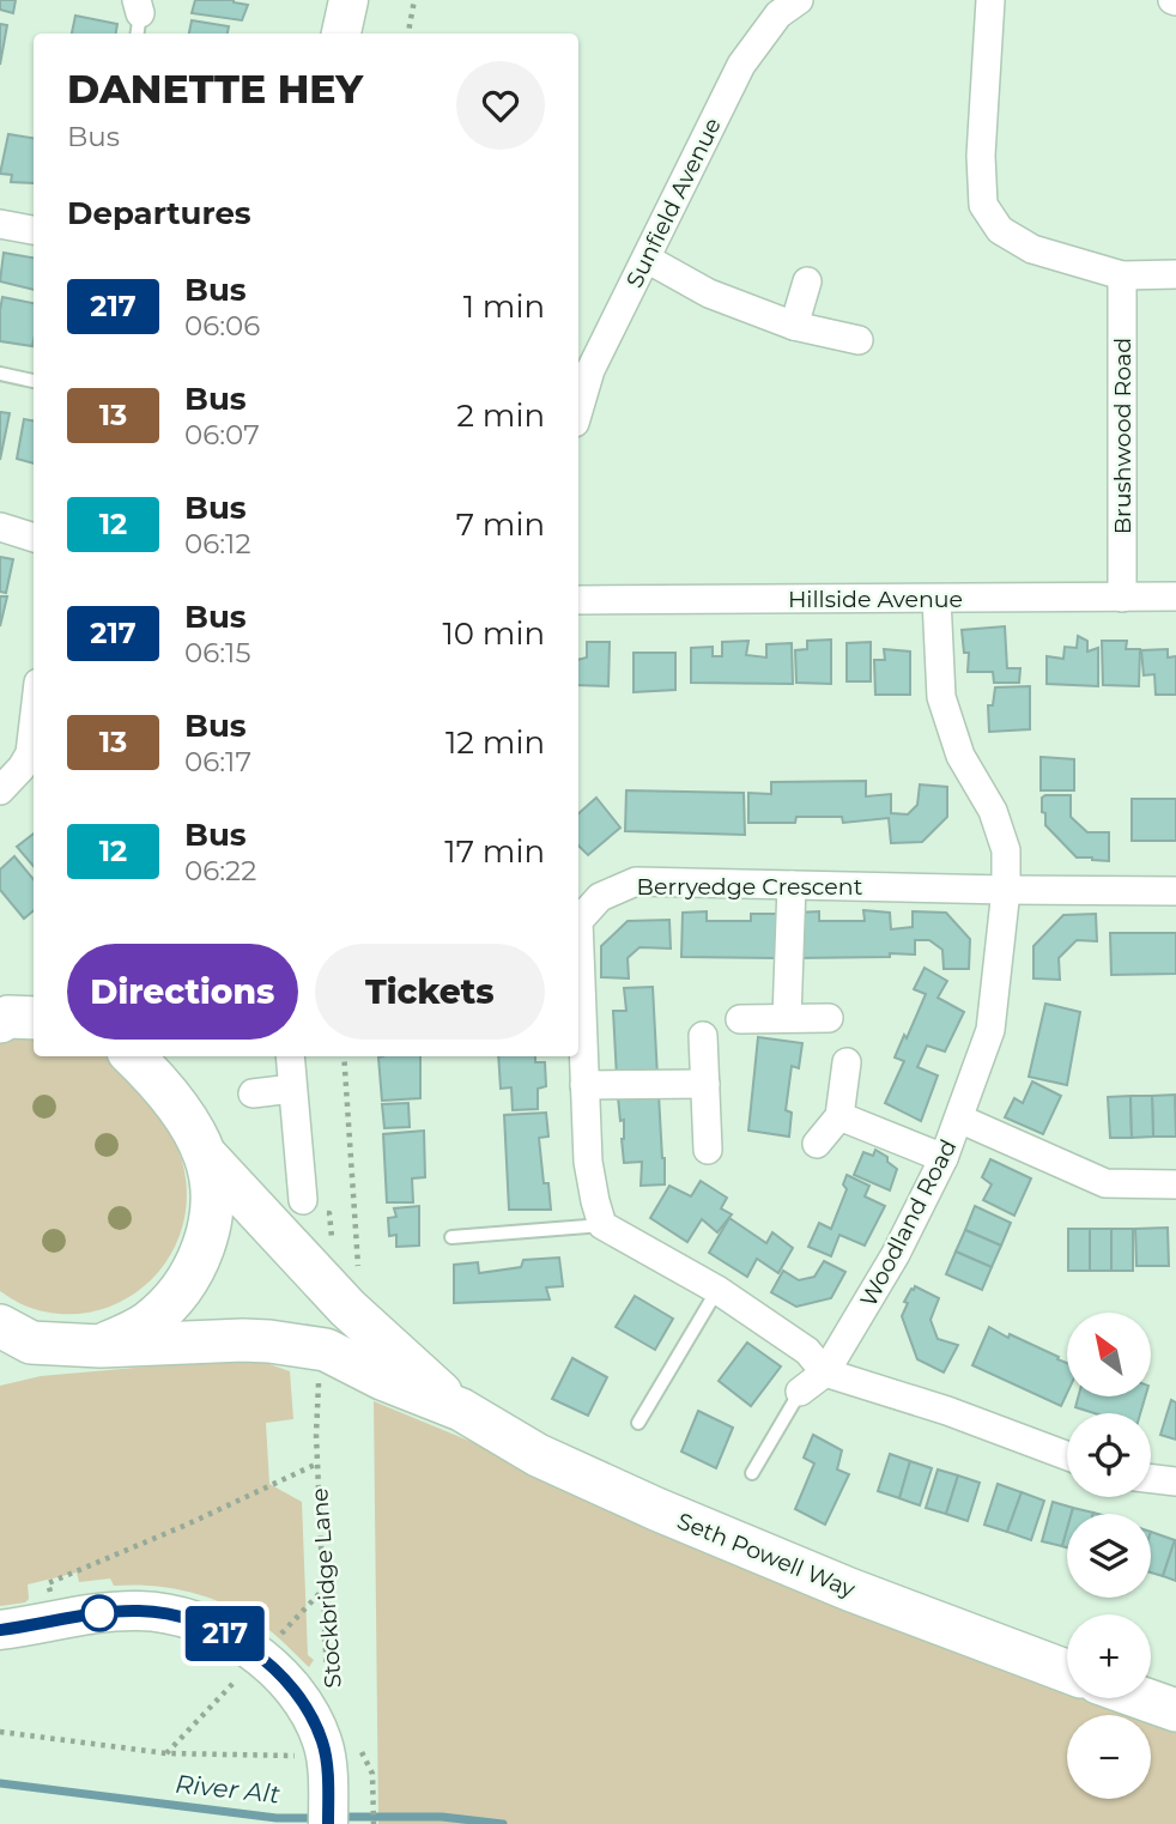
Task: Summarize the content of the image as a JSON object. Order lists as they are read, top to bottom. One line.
{"streets":{"main road":["Seth Powell Way","Stockbridge Lane"],"street":["Sunfield Avenue","Brushwood Road","Hillside Avenue","Berryedge Crescent","Woodland Road"]},"crossings":[["Brushwood Road","Hillside Avenue"],["Hillside Avenue","Woodland Road"],["Berryedge Crescent","Woodland Road"]],"water":["River Alt"],"lines":["bus line 217"],"north":"top left","page":{"on_map":"217","heading":[["DANETTE HEY","Bus"],"Departures"],"list":[{"mark":"217","name":"Bus","note":"06:06","value":"1 min"},{"mark":"13","name":"Bus","note":"06:07","value":"2 min"},{"mark":"12","name":"Bus","note":"06:12","value":"7 min"},{"mark":"217","name":"Bus","note":"06:15","value":"10 min"},{"mark":"13","name":"Bus","note":"06:17","value":"12 min"},{"mark":"12","name":"Bus","note":"06:22","value":"17 min"}],"buttons":["Directions","Tickets"],"map_buttons":["+","−"]}}
